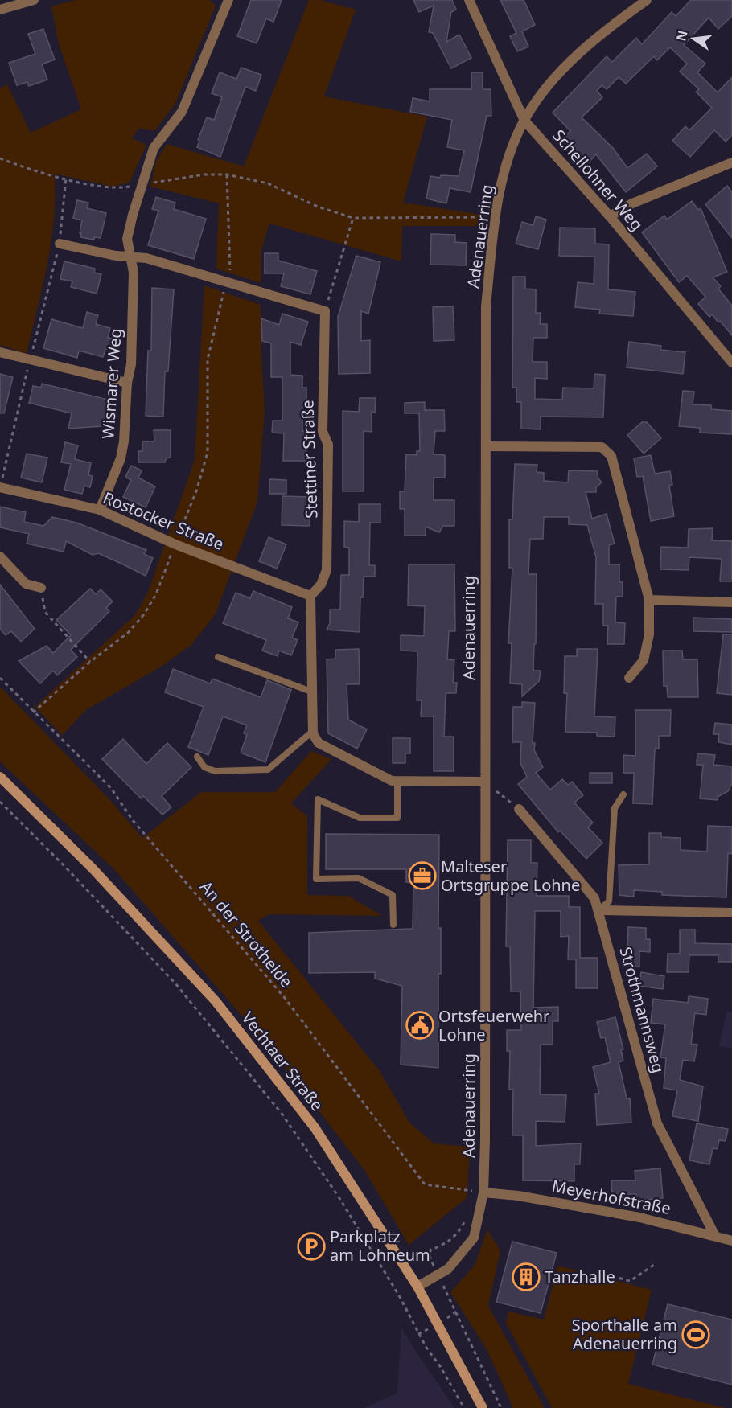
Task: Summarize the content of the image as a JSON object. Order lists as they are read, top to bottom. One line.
{"streets":{"main road":["Vechtaer Straße"],"street":["Schellohner Weg","Adenauerring","Wismarer Weg","Stettiner Straße","Rostocker Straße","Strothmannsweg","Meyerhofstraße"],"path":["An der Strotheide"]},"crossings":[["Schellohner Weg","Adenauerring"],["Adenauerring","An der Strotheide"],["Adenauerring","Vechtaer Straße"],["Adenauerring","Meyerhofstraße"],["Wismarer Weg","Rostocker Straße"],["Stettiner Straße","Rostocker Straße"],["An der Strotheide","Meyerhofstraße"],["Strothmannsweg","Meyerhofstraße"]],"places":{"office":["Malteser Ortsgruppe Lohne"],"public building":["Ortsfeuerwehr Lohne"],"parking":["Parkplatz am Lohneum"],"building":["Tanzhalle"],"sports":["Sporthalle am Adenauerring"]},"north":"left"}
